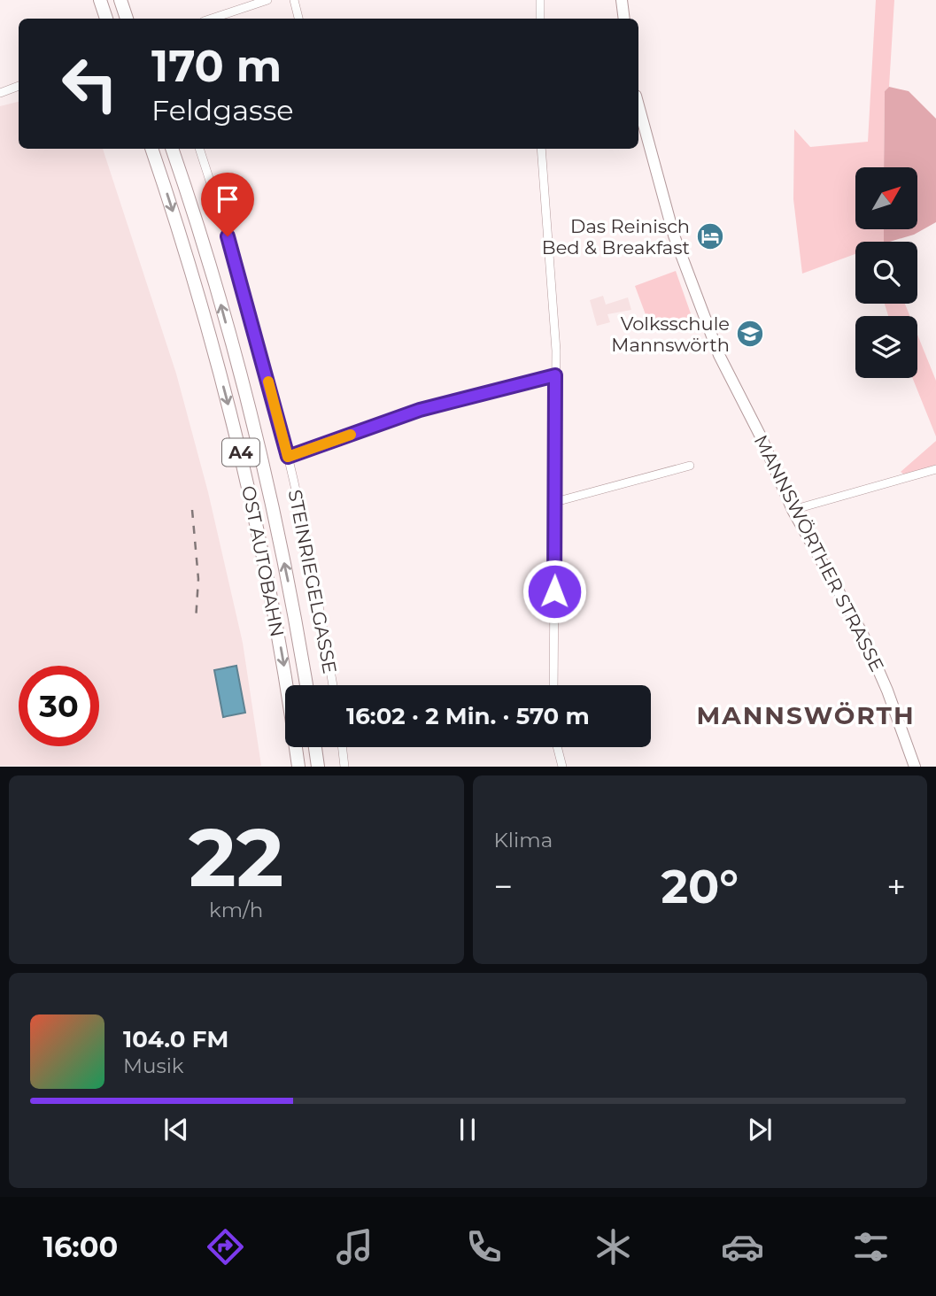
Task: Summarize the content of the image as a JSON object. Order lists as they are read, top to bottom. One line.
{"streets":{"highway":["A4","OST AUTOBAHN"],"main road":["MANNSWÖRTHER STRASSE"],"street":["STEINRIEGELGASSE"]},"districts":["MANNSWÖRTH"],"places":{"hotel":["Das Reinisch Bed & Breakfast"],"school or university":["Volksschule Mannswörth"]},"north":"top right","page":{"turn":["170 m","Feldgasse"],"limit":"30","trip":"16:02 · 2 Min. · 570 m","tile":[["22","km/h"],"Klima"],"heat":["−","20°","+"],"song":["104.0 FM","Musik"],"tabs":"16:00"}}
